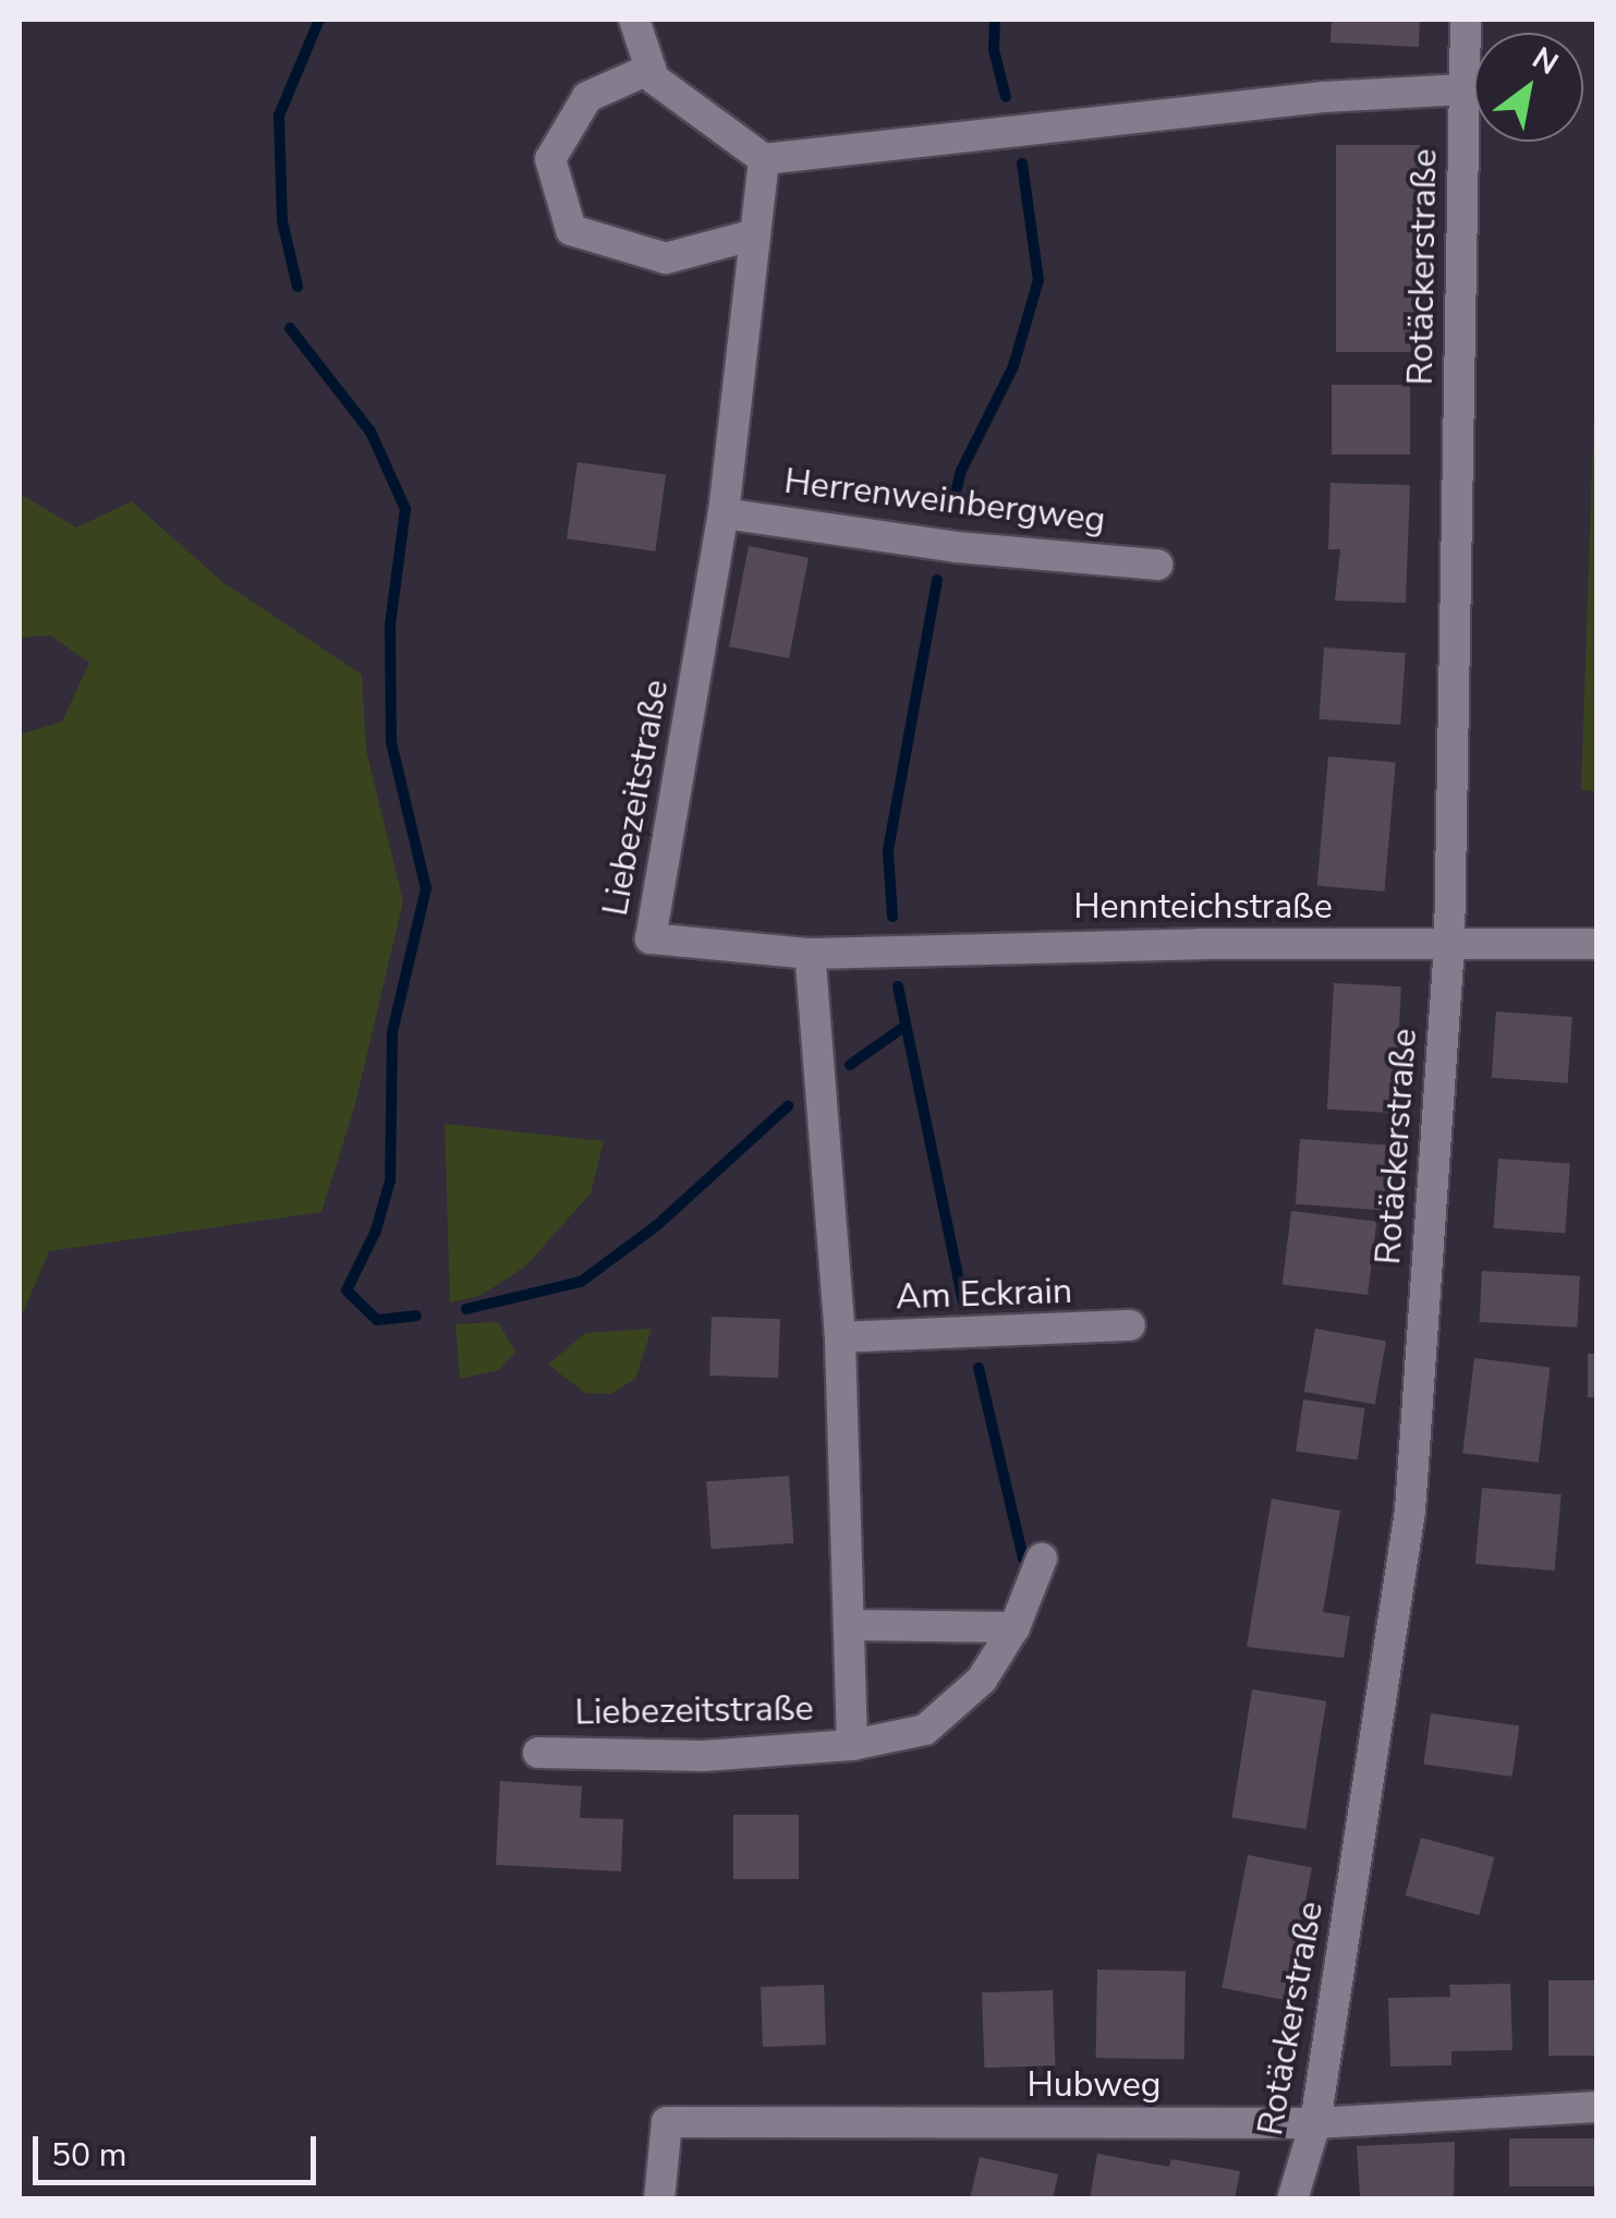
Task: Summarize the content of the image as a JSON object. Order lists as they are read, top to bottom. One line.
{"streets":{"street":["Rotäckerstraße","Herrenweinbergweg","Liebezeitstraße","Hennteichstraße","Am Eckrain","Hubweg"]},"crossings":[["Rotäckerstraße","Hennteichstraße"],["Rotäckerstraße","Hubweg"],["Herrenweinbergweg","Liebezeitstraße"],["Liebezeitstraße","Hennteichstraße"],["Liebezeitstraße","Am Eckrain"]],"scale_bar":"50 m","north":"top right"}
